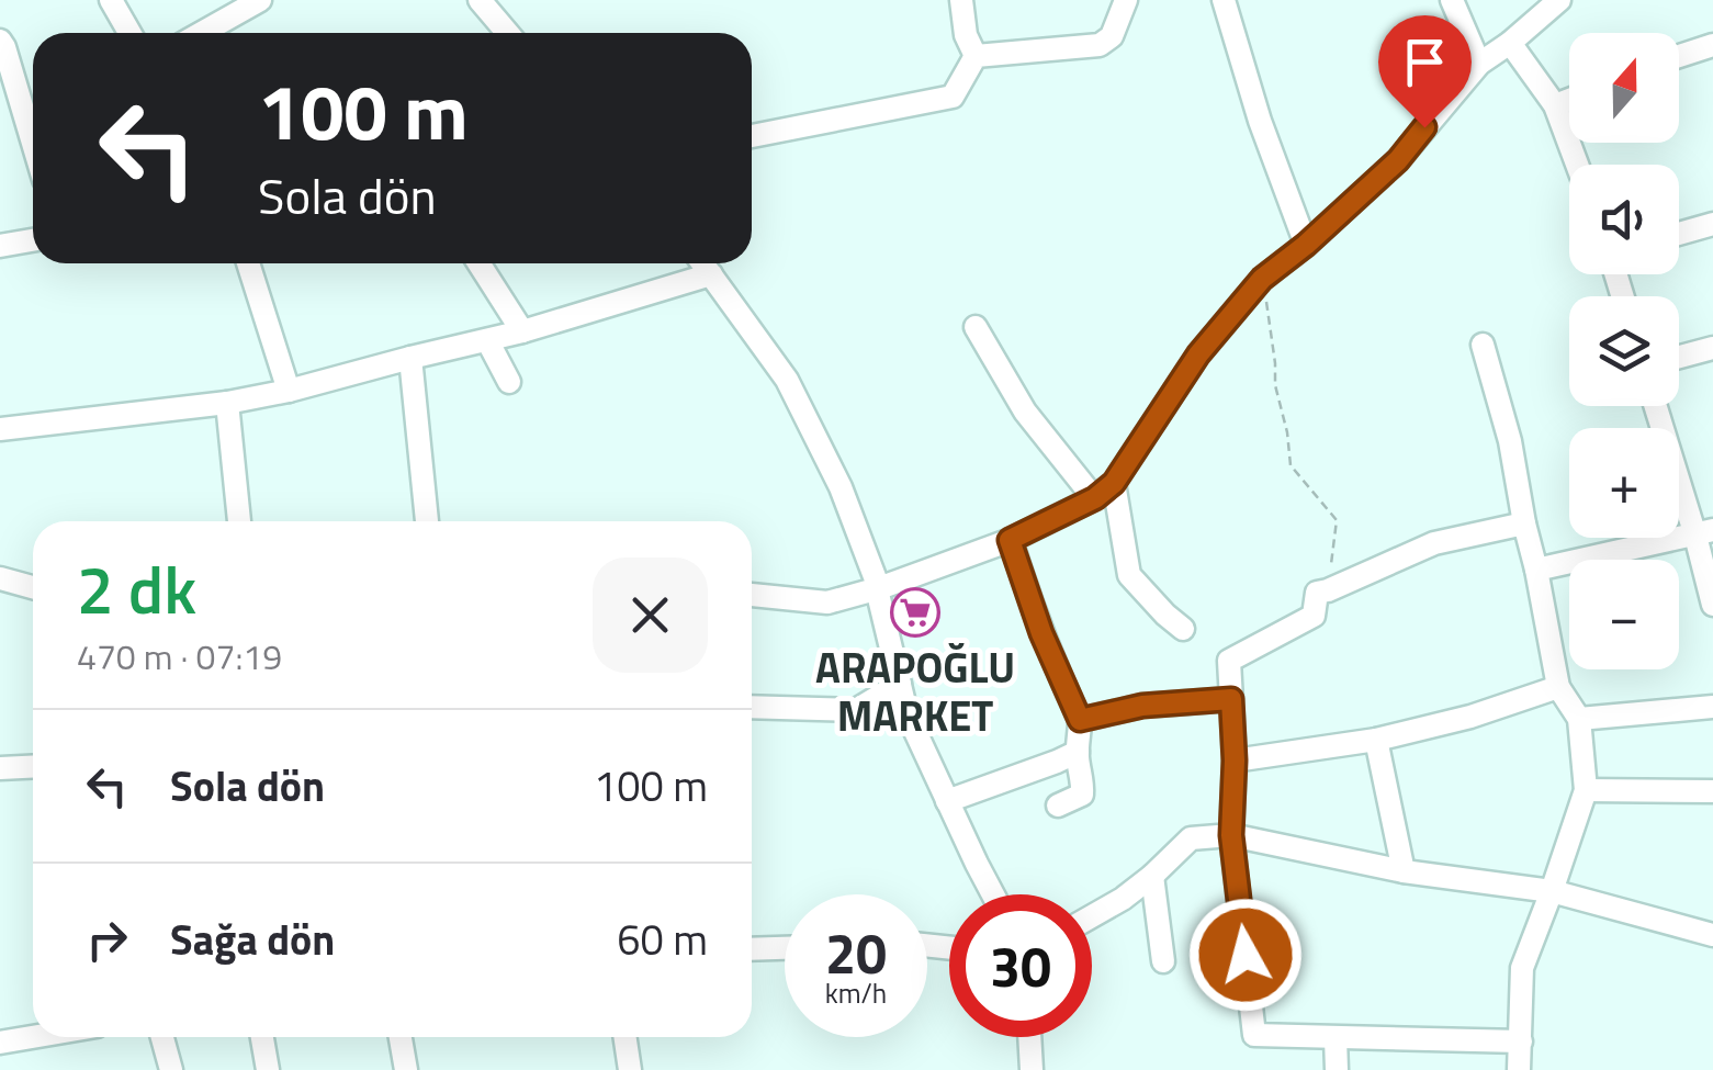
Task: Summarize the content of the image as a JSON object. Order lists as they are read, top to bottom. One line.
{"places":{"supermarket":["ARAPOĞLU MARKET"]},"north":"top","page":{"map_buttons":["+","−"],"turn":["100 m","Sola dön"],"heading":["2 dk","470 m · 07:19"],"list":[{"name":"Sola dön","value":"100 m"},{"name":"Sağa dön","value":"60 m"}],"speed":"20 km/h","limit":"30"}}
